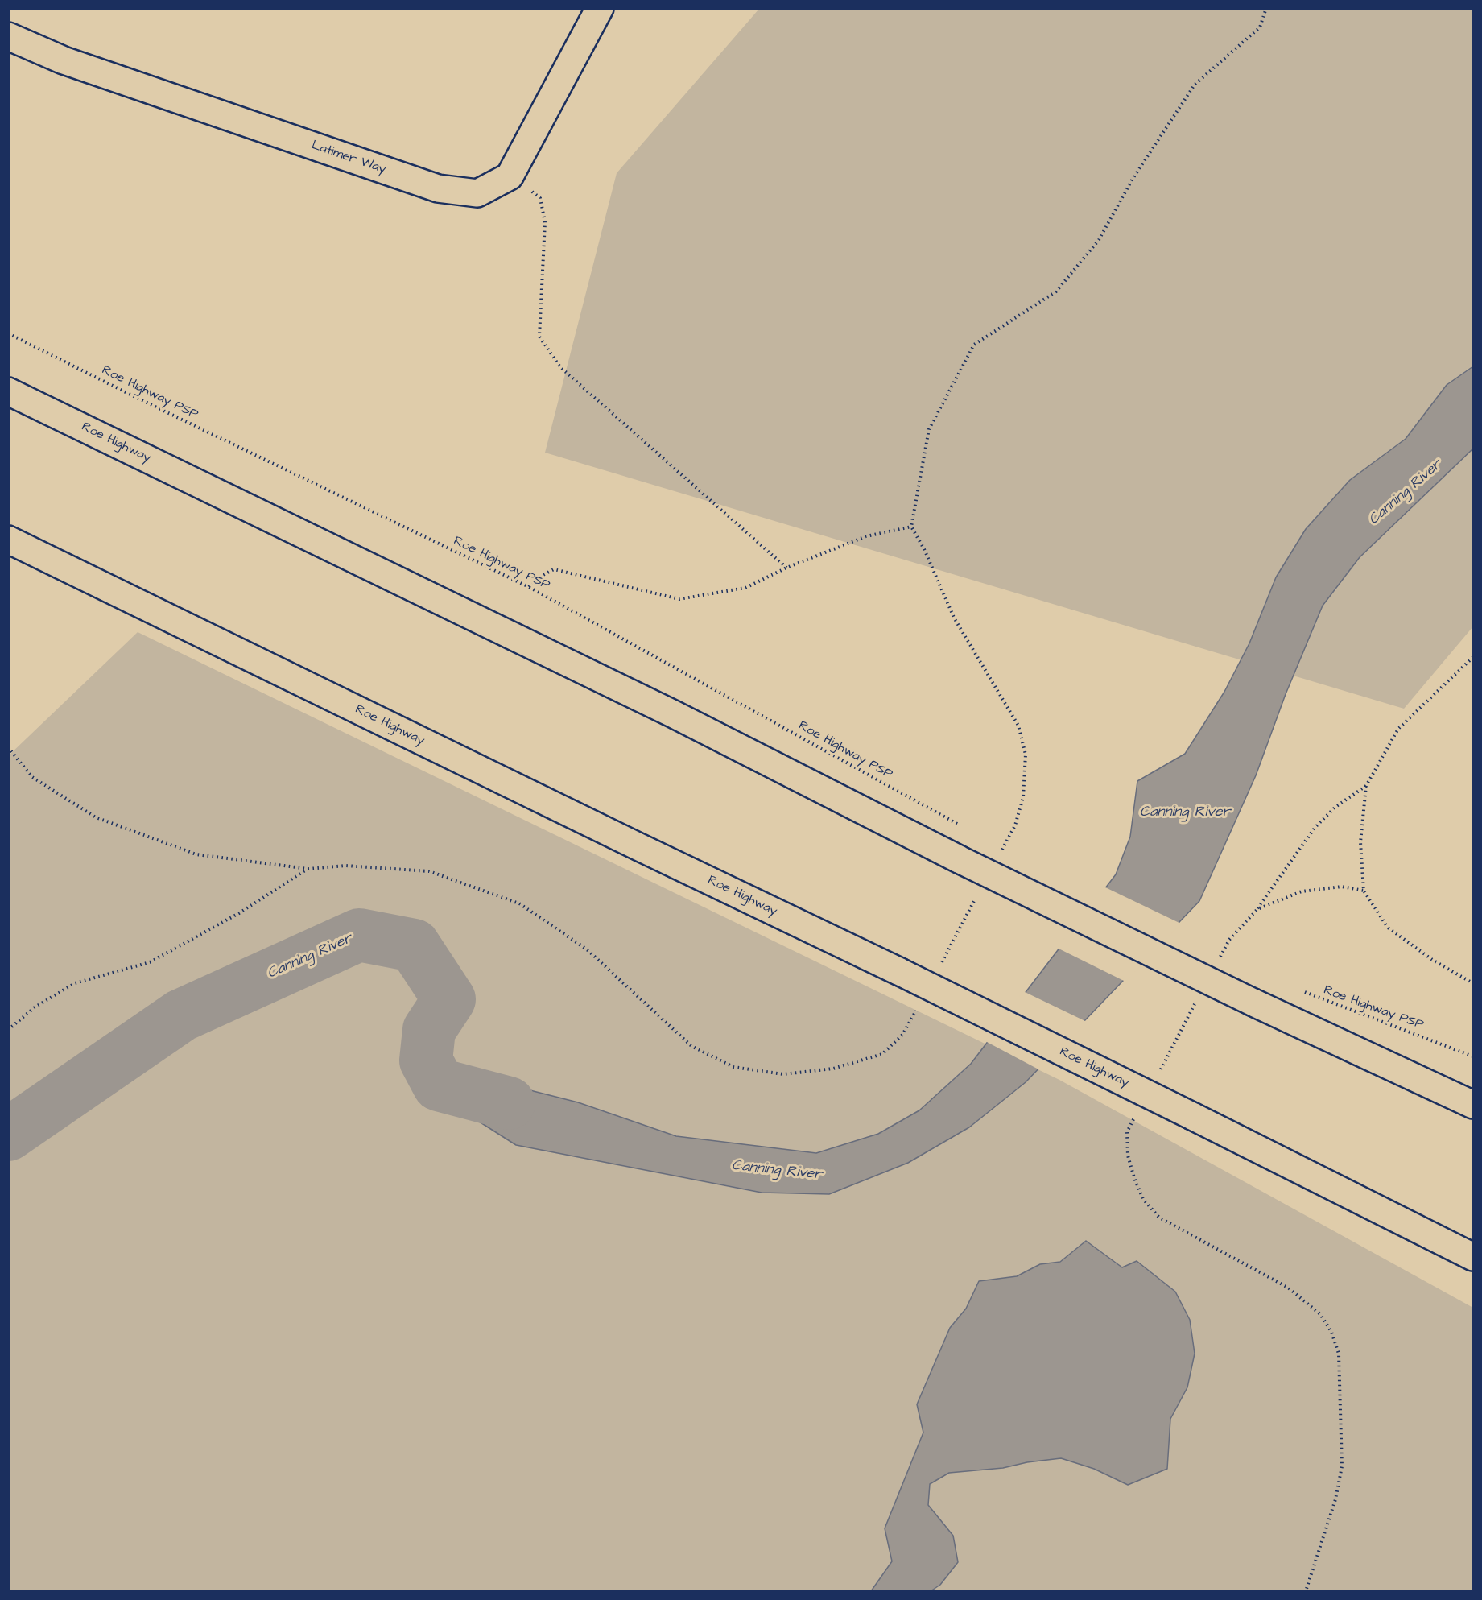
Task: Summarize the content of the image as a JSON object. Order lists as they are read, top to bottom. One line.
{"streets":{"main road":["Latimer Way","Roe Highway"],"path":["Roe Highway PSP"]},"water":["Canning River"]}
